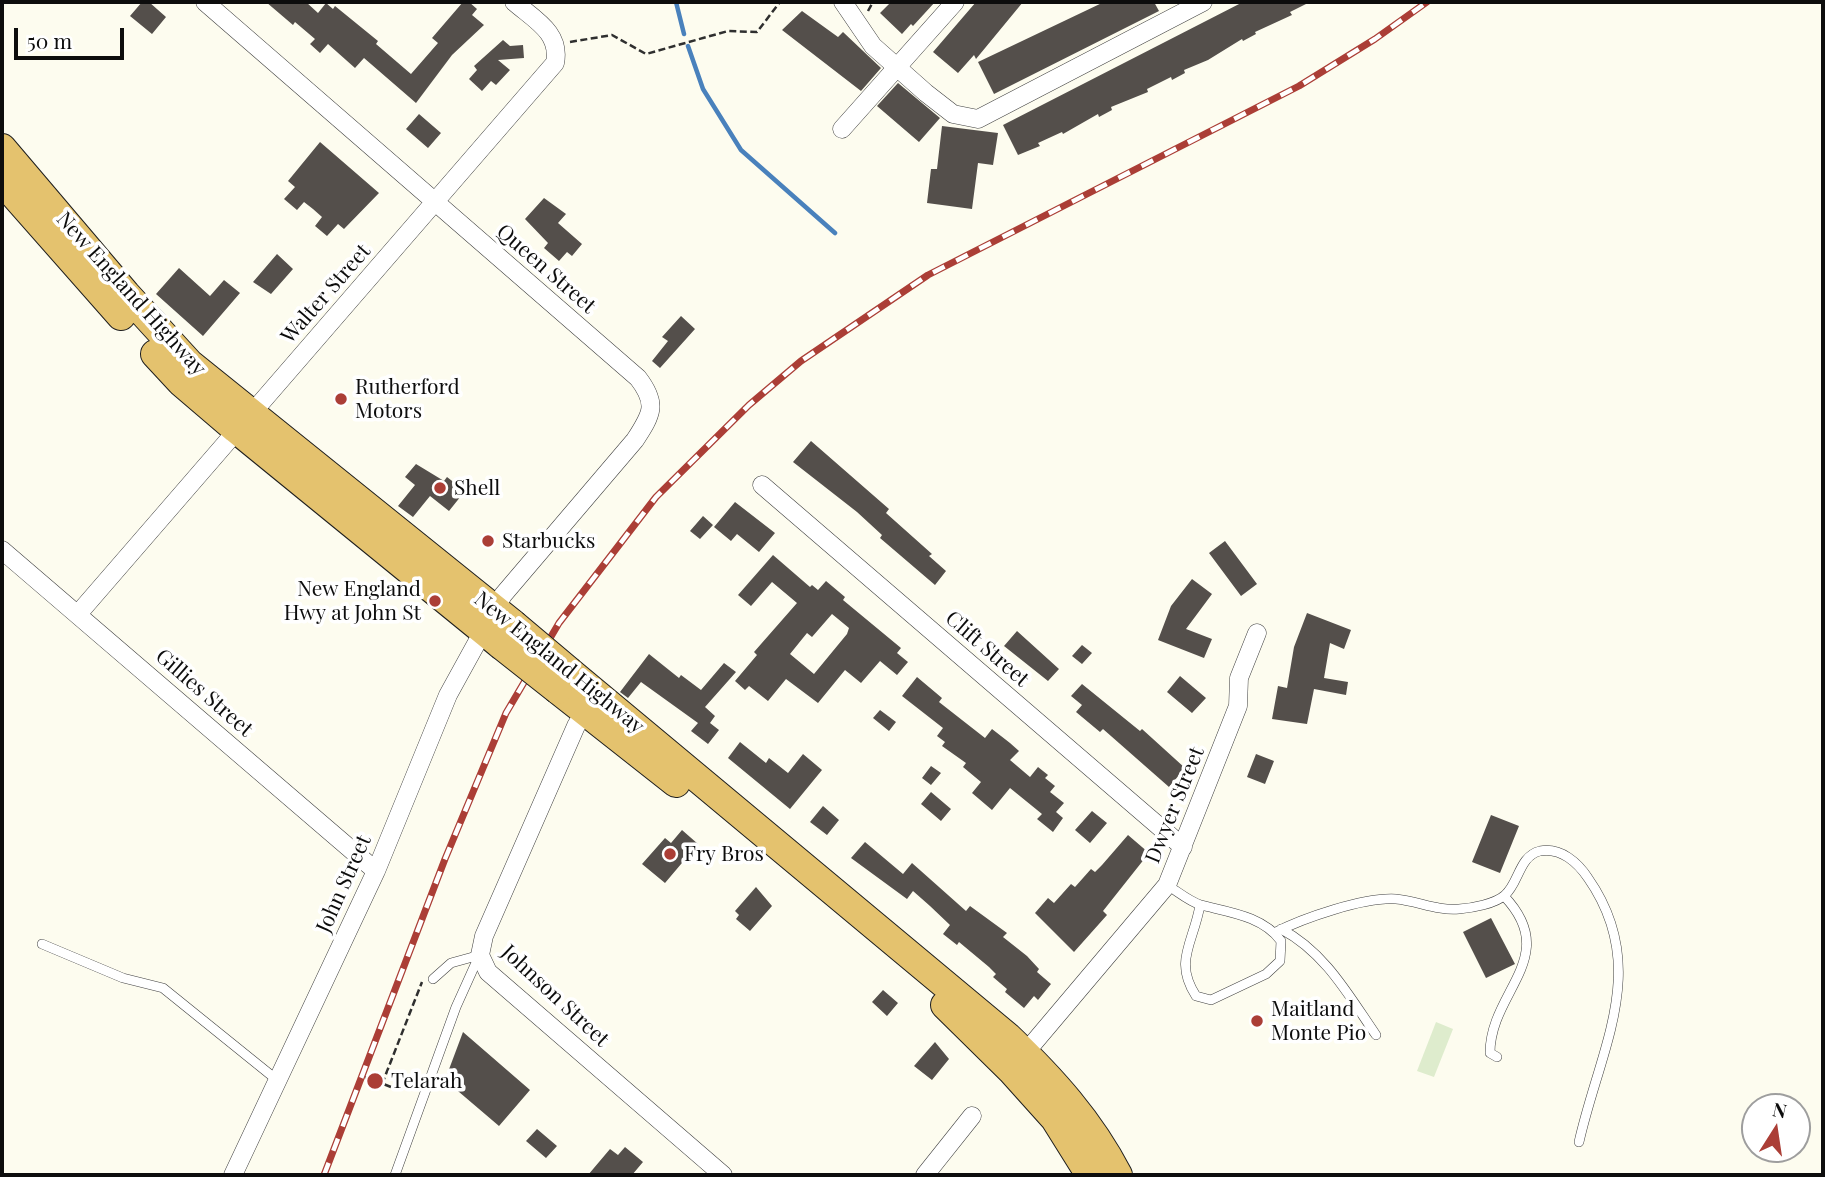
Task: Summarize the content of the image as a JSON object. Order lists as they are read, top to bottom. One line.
{"streets":{"highway":["New England Highway"],"street":["Queen Street","Walter Street","Clift Street","Gillies Street","Dwyer Street","John Street","Johnson Street"]},"crossings":[["Queen Street","New England Highway"],["Queen Street","Walter Street"],["Queen Street","John Street"],["New England Highway","Walter Street"],["New England Highway","Dwyer Street"],["New England Highway","John Street"],["New England Highway","Johnson Street"],["Walter Street","Gillies Street"],["Clift Street","Dwyer Street"],["Gillies Street","John Street"]],"places":["Rutherford Motors","Shell","Starbucks","New England Hwy at John St","Fry Bros","Maitland Monte Pio","Telarah"],"scale_bar":"50 m","north":"top"}
